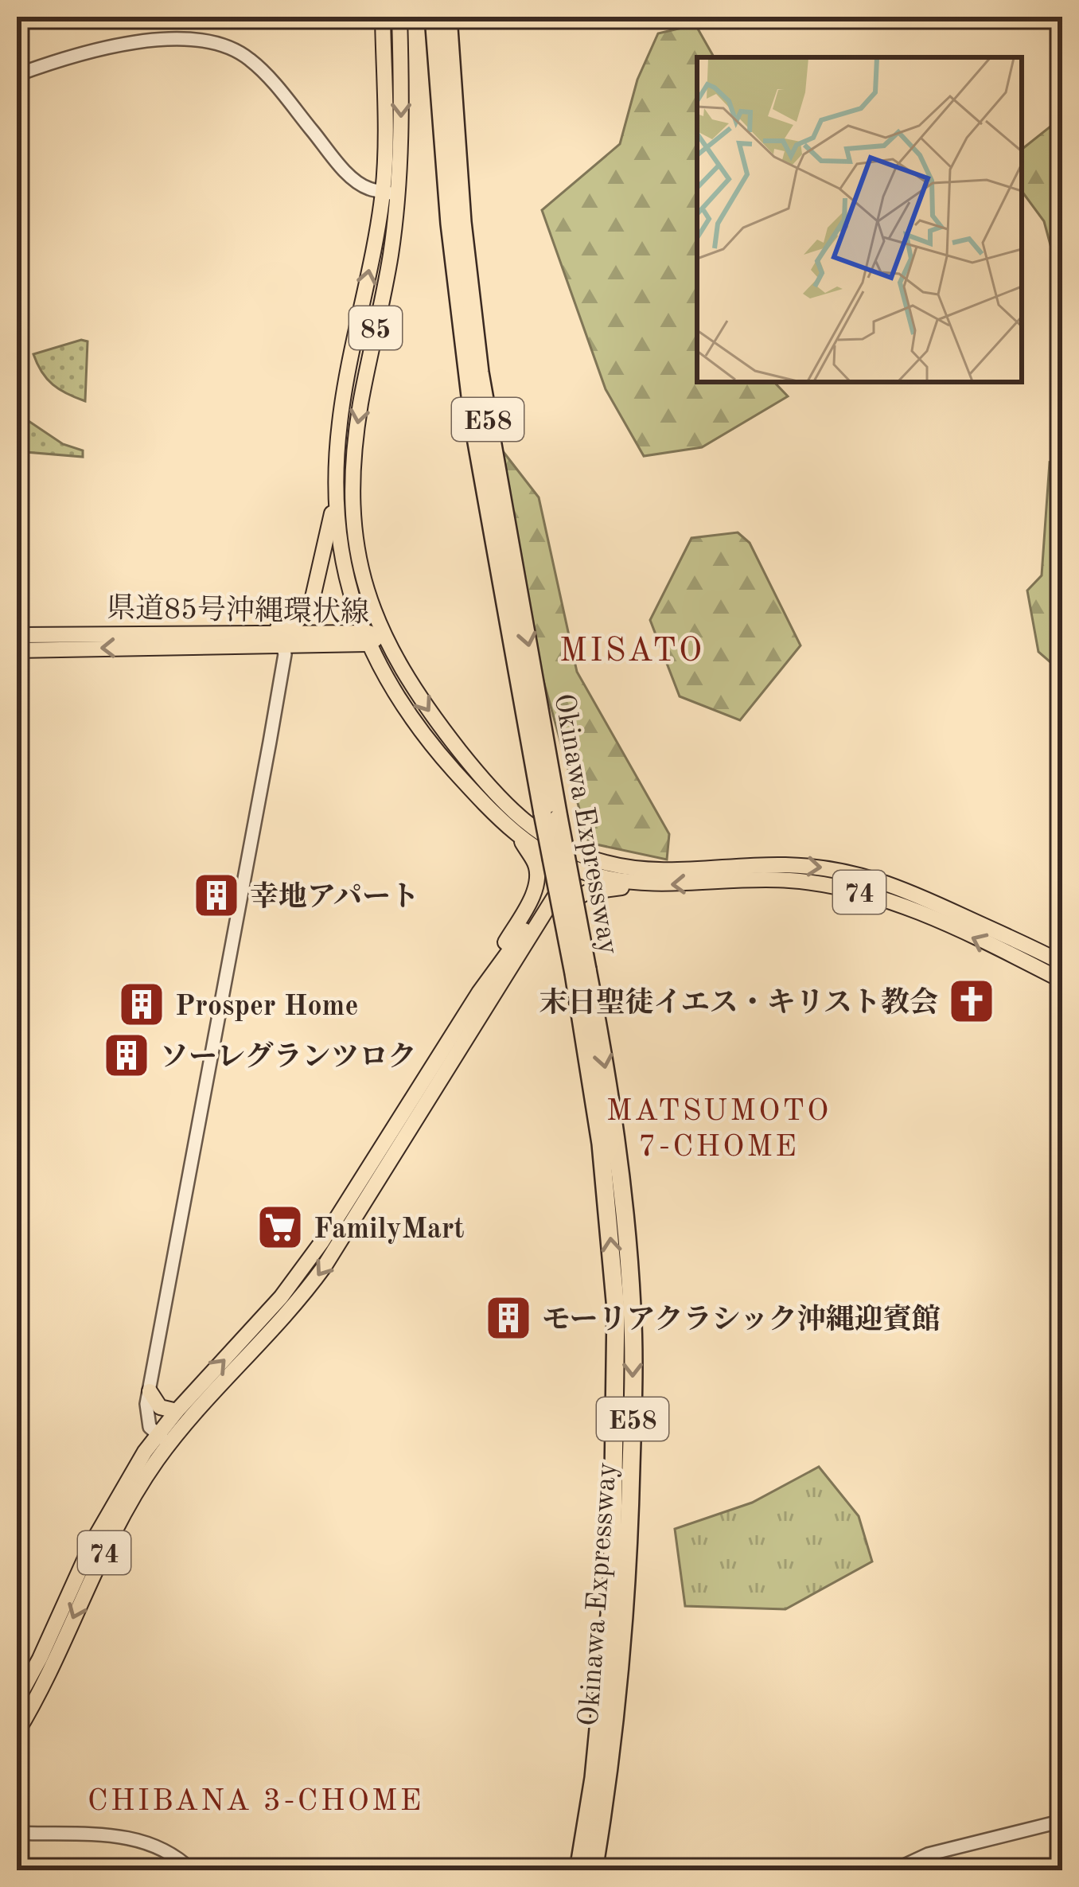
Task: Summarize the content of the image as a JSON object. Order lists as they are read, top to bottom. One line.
{"streets":{"highway":["E58","Okinawa Expressway"],"main road":["85","県道85号沖縄環状線","74"]},"crossings":[["85","県道85号沖縄環状線"],["85","74"]],"districts":["MISATO","MATSUMOTO 7-CHOME","CHIBANA 3-CHOME"],"places":{"building":["幸地アパート","Prosper Home","ソーレグランツロク","モーリアクラシック沖縄迎賓館"],"church":["末日聖徒イエス・キリスト教会"],"supermarket":["FamilyMart"]}}
